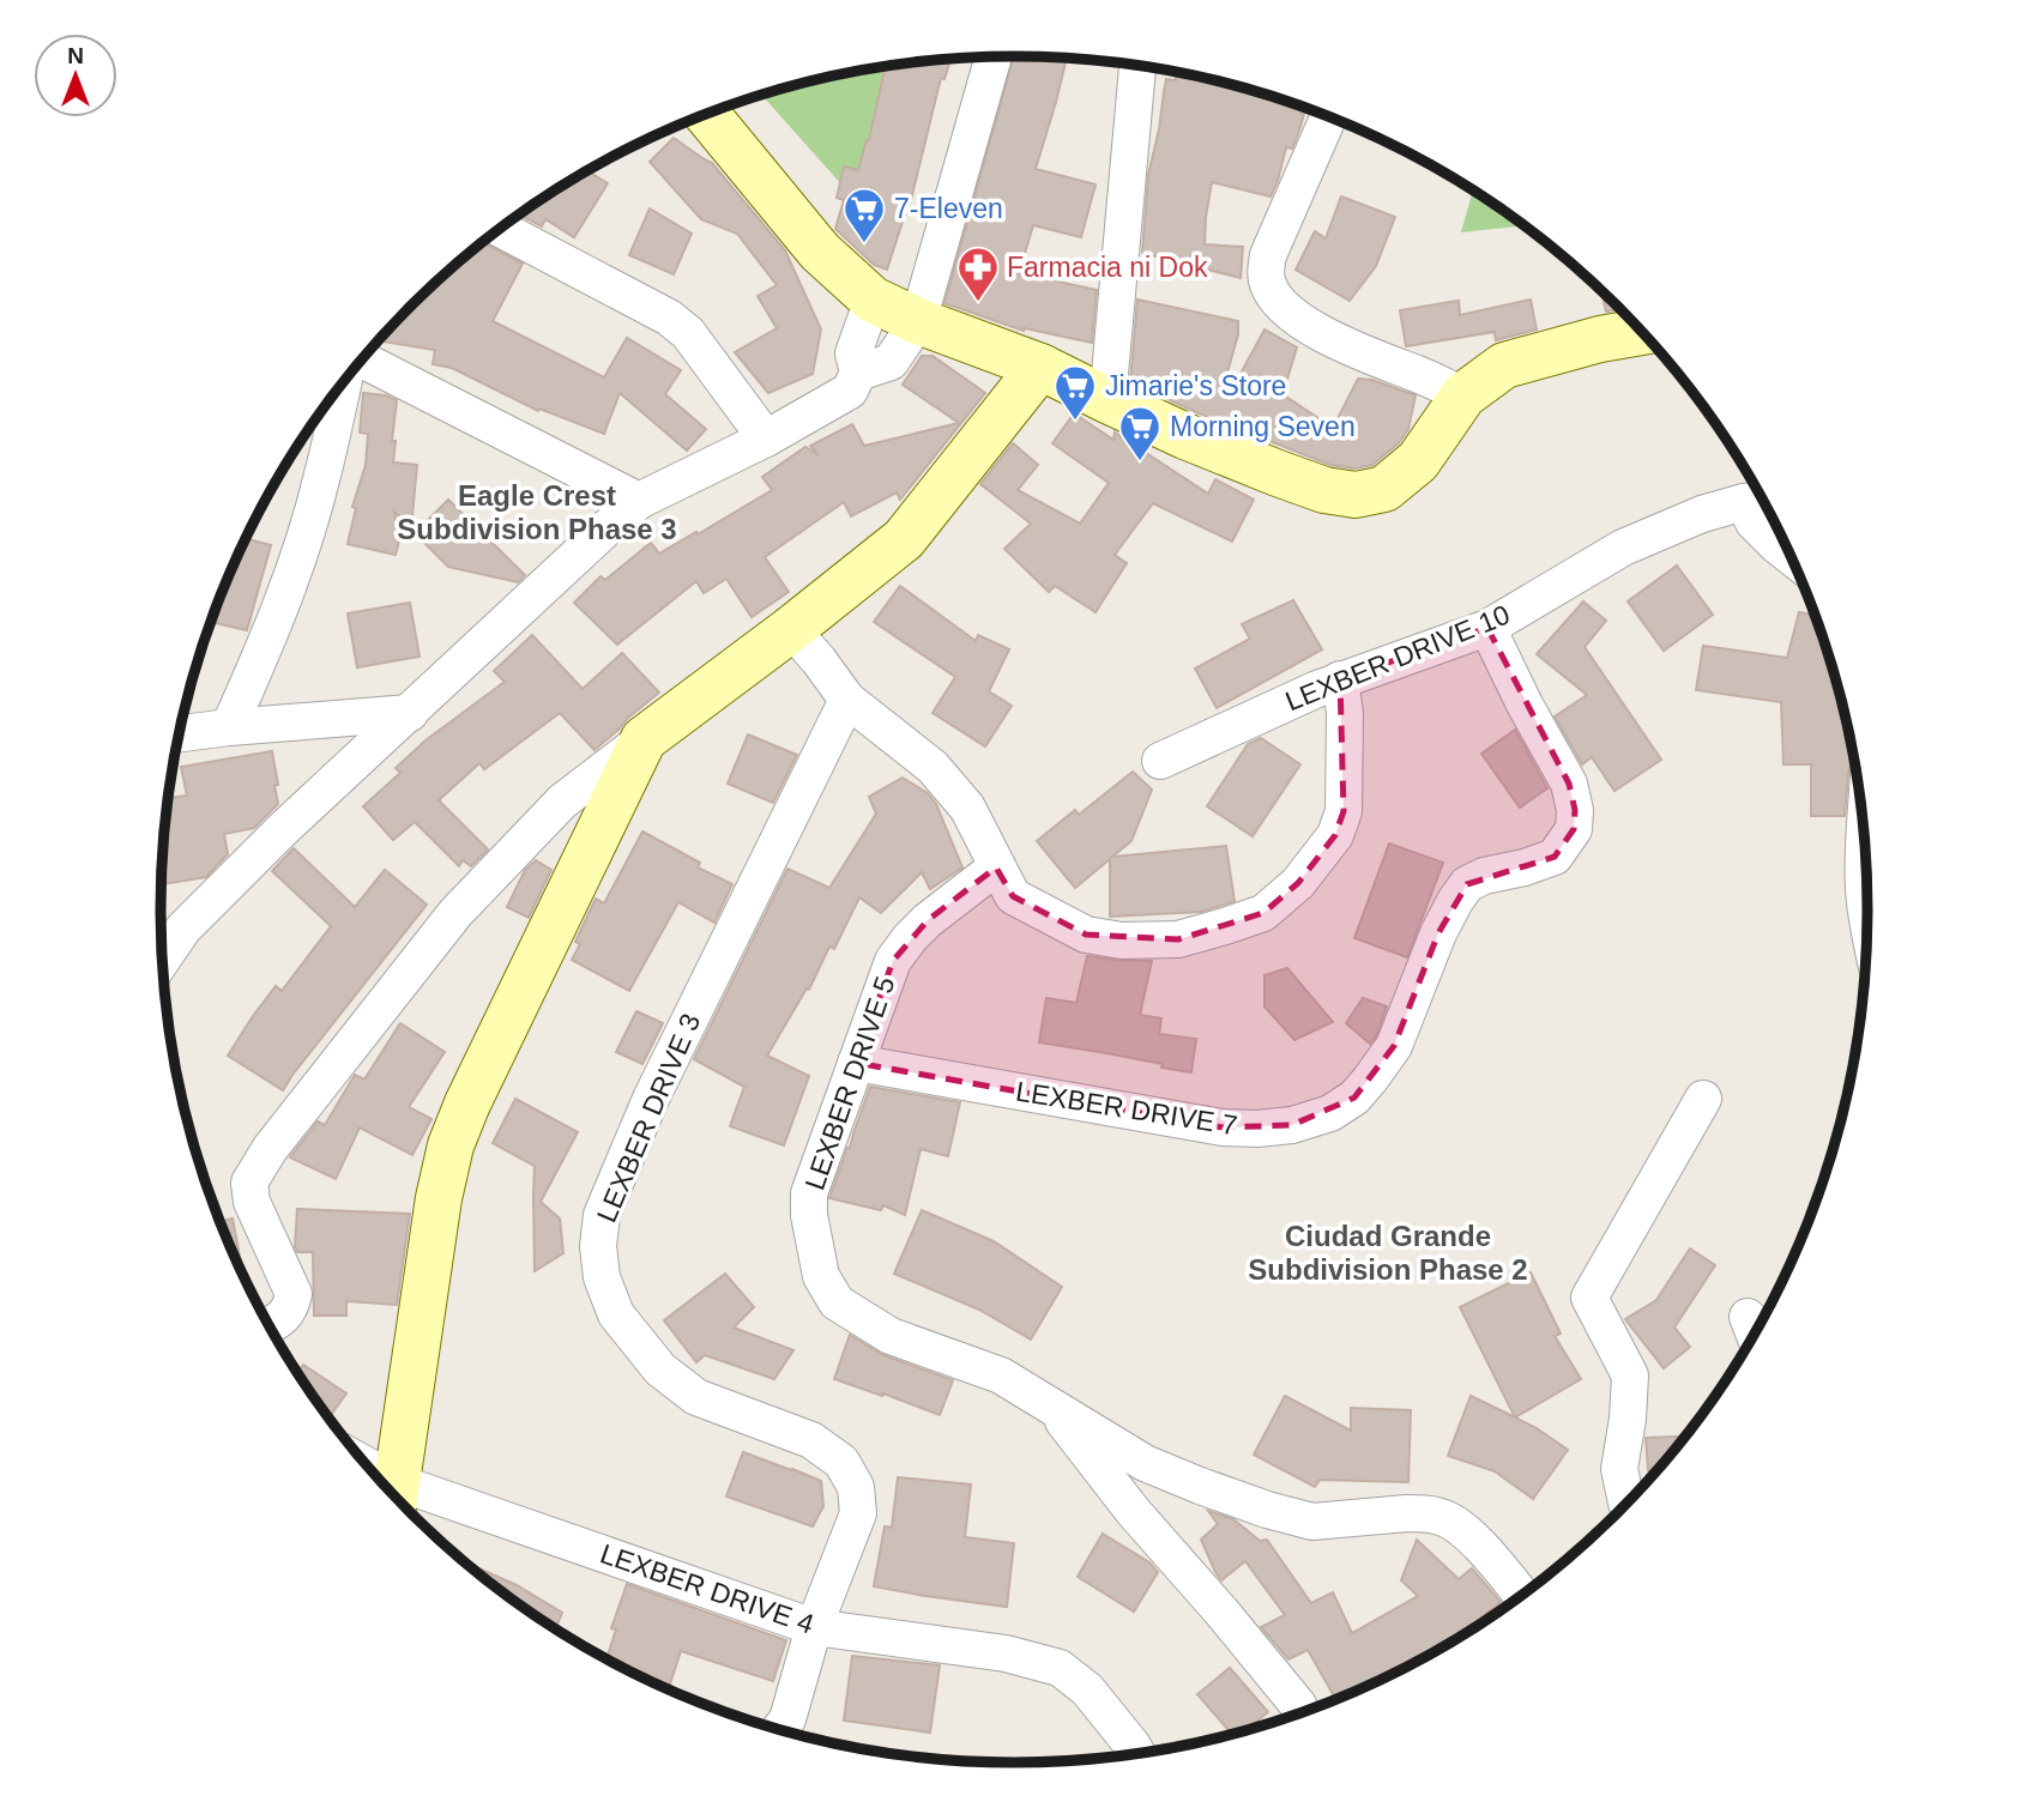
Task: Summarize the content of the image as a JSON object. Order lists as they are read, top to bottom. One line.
{"streets":{"street":["LEXBER DRIVE 10","LEXBER DRIVE 5","LEXBER DRIVE 7","LEXBER DRIVE 3","LEXBER DRIVE 4"]},"crossings":[["LEXBER DRIVE 10","LEXBER DRIVE 7"],["LEXBER DRIVE 5","LEXBER DRIVE 7"],["LEXBER DRIVE 3","LEXBER DRIVE 4"]],"districts":["Eagle Crest Subdivision Phase 3","Ciudad Grande Subdivision Phase 2"],"places":{"supermarket":["7-Eleven","Jimarie's Store","Morning Seven"],"pharmacy":["Farmacia ni Dok"]},"north":"top"}
